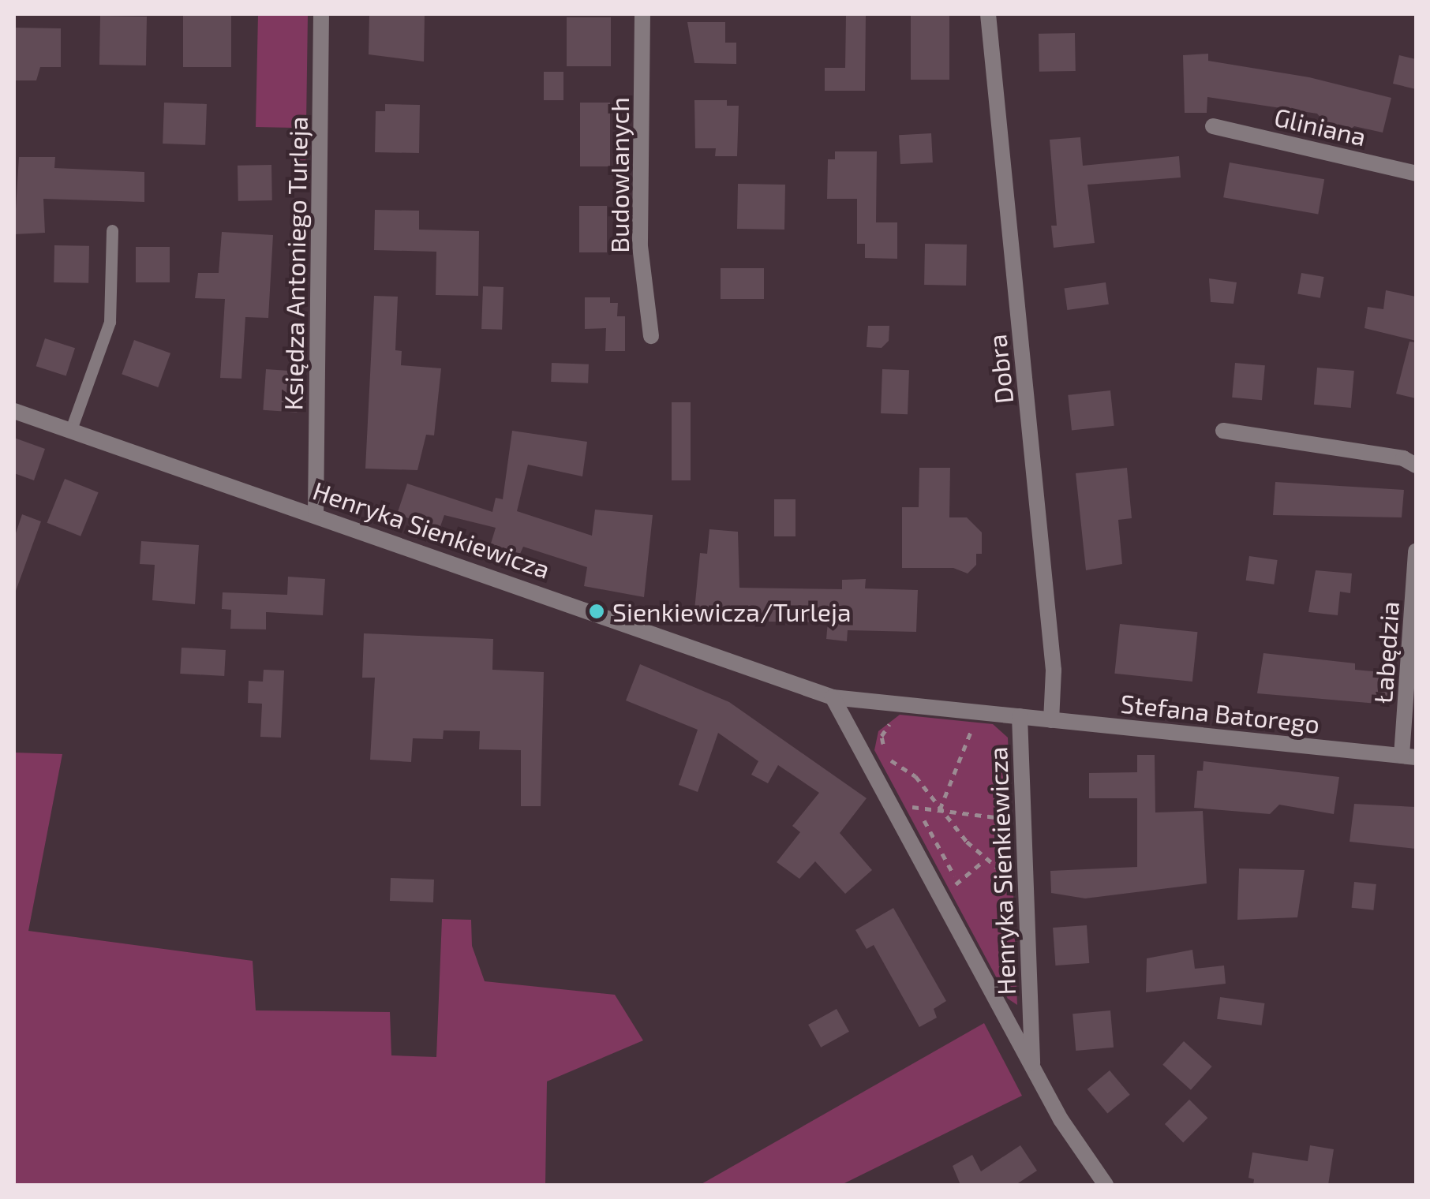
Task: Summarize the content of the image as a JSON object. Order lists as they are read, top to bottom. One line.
{"streets":{"street":["Gliniana","Budowlanych","Księdza Antoniego Turleja","Dobra","Henryka Sienkiewicza","Łabędzia","Stefana Batorego"]},"crossings":[["Księdza Antoniego Turleja","Henryka Sienkiewicza"],["Dobra","Stefana Batorego"],["Henryka Sienkiewicza","Stefana Batorego"],["Łabędzia","Stefana Batorego"]],"places":["Sienkiewicza/Turleja"]}
